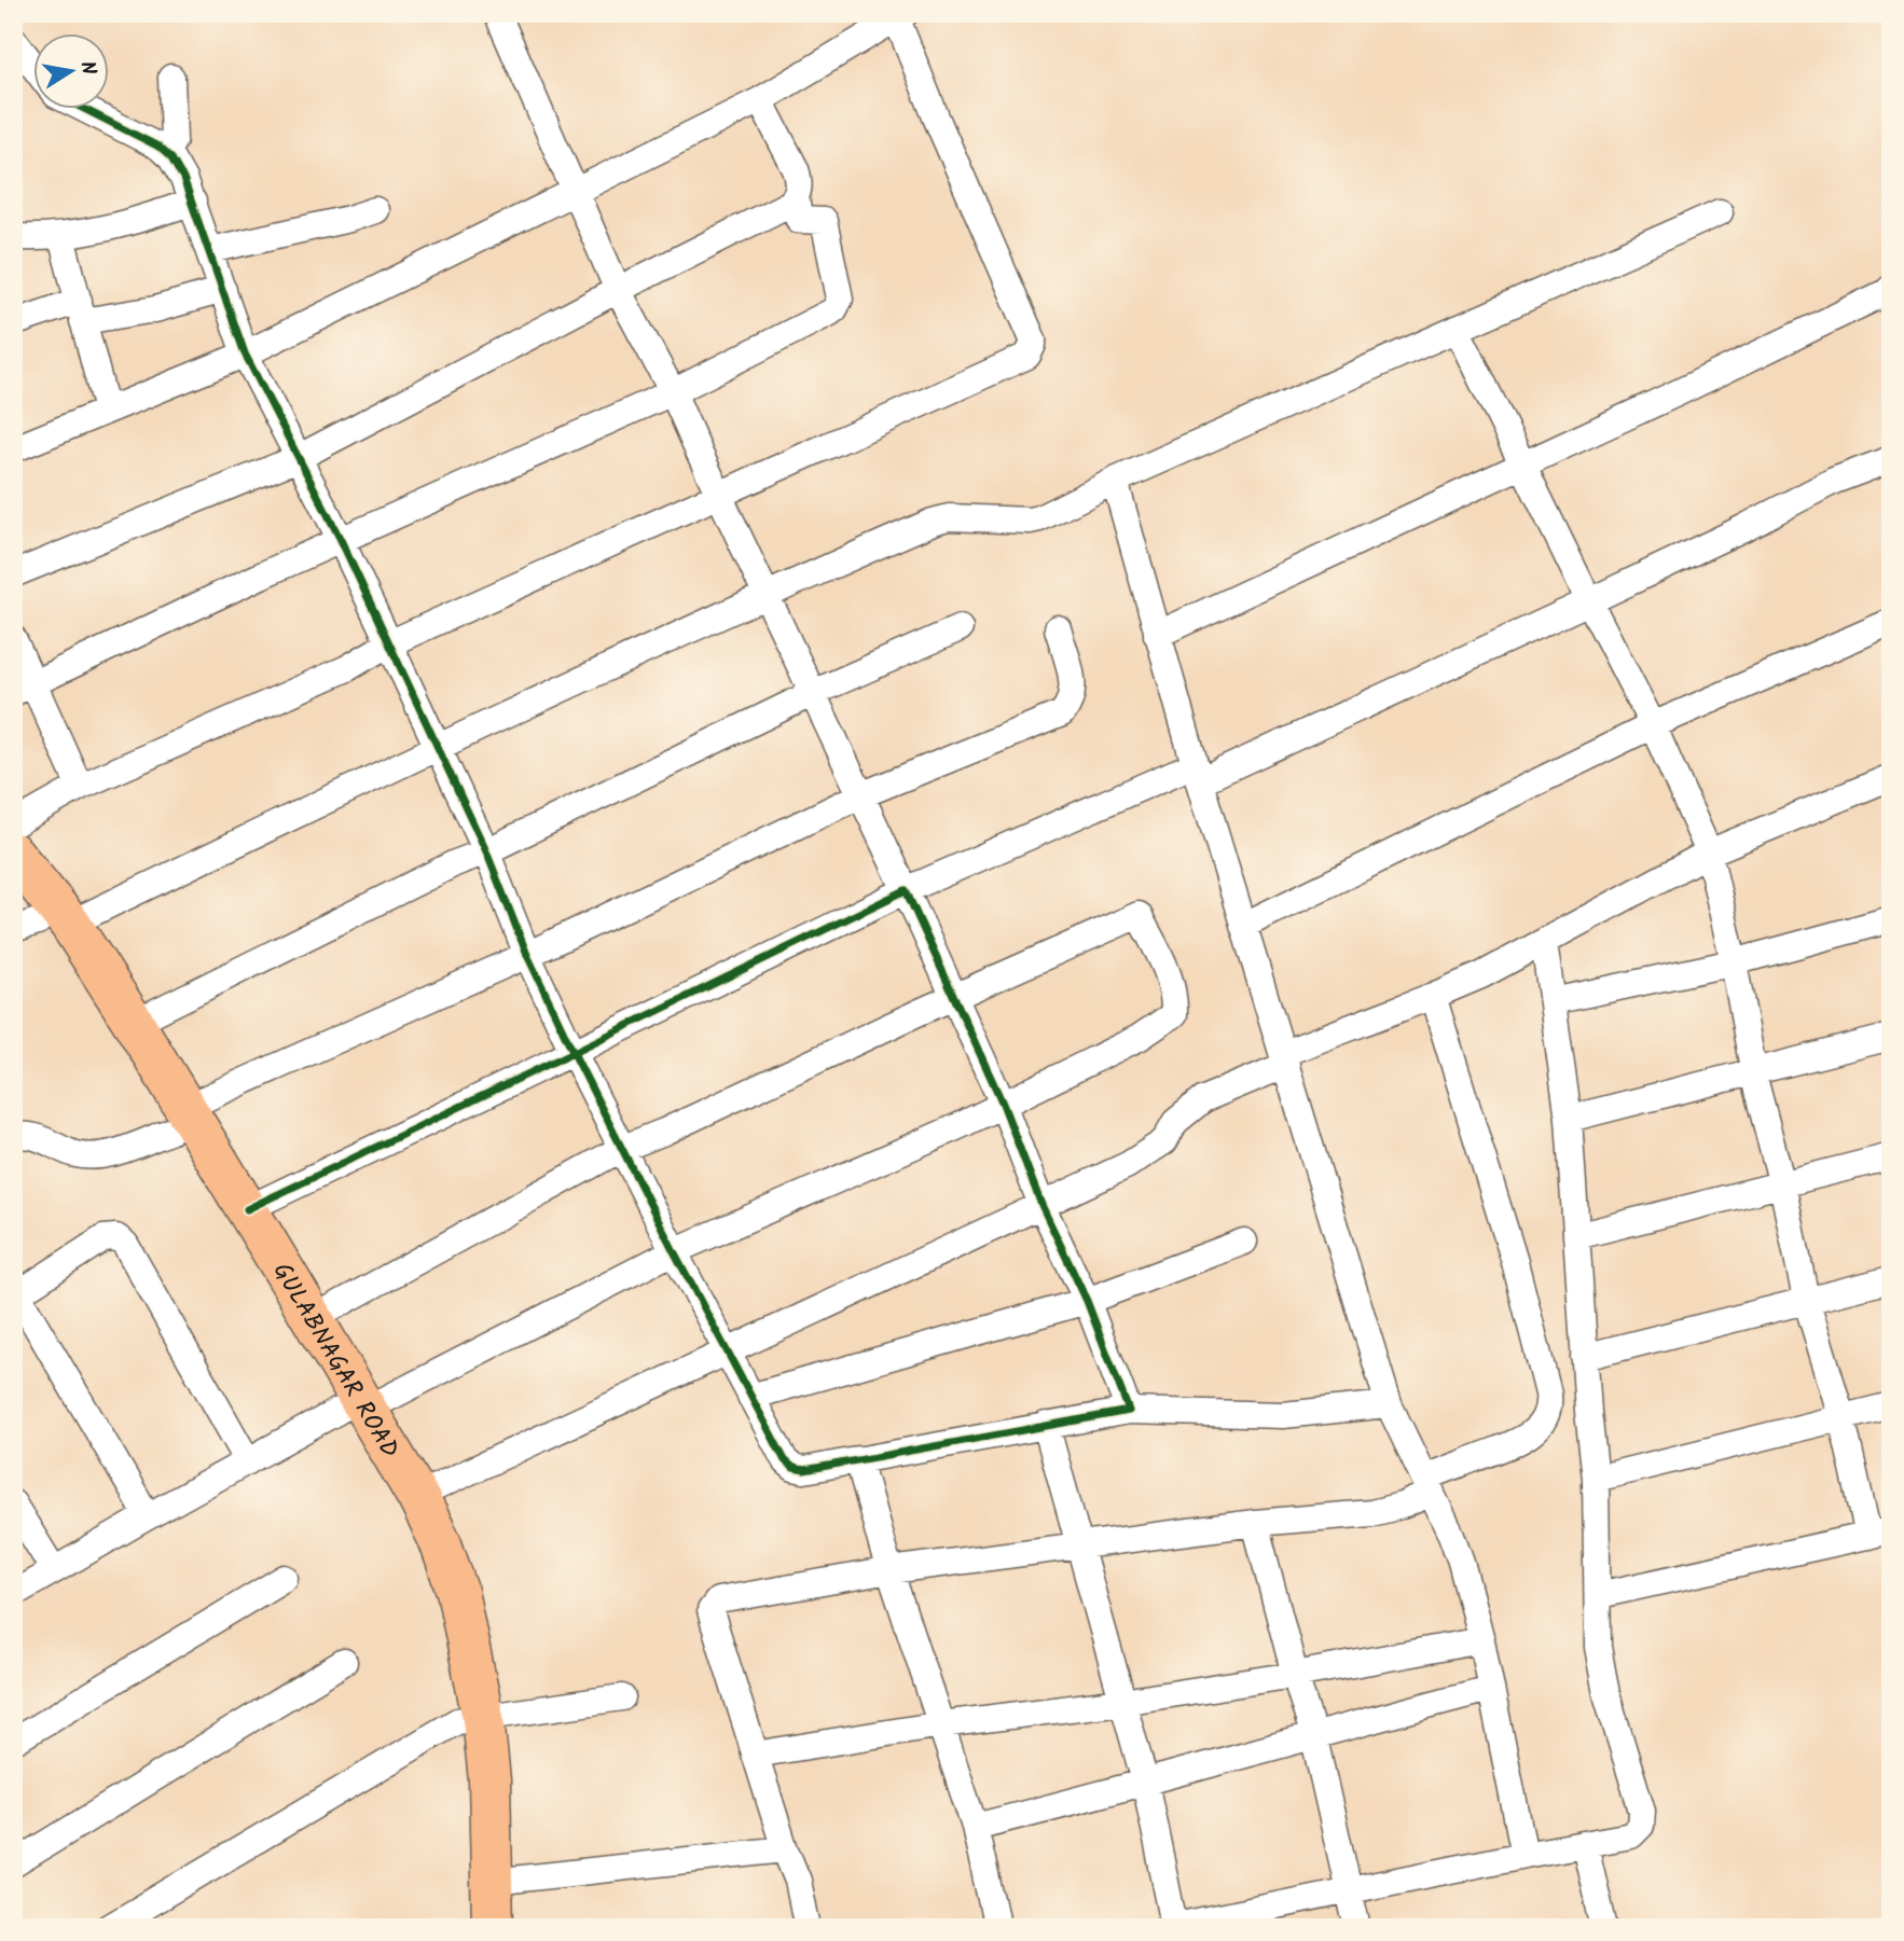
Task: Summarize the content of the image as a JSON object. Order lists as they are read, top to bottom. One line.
{"streets":{"main road":["GULABNAGAR ROAD"]},"north":"right"}
